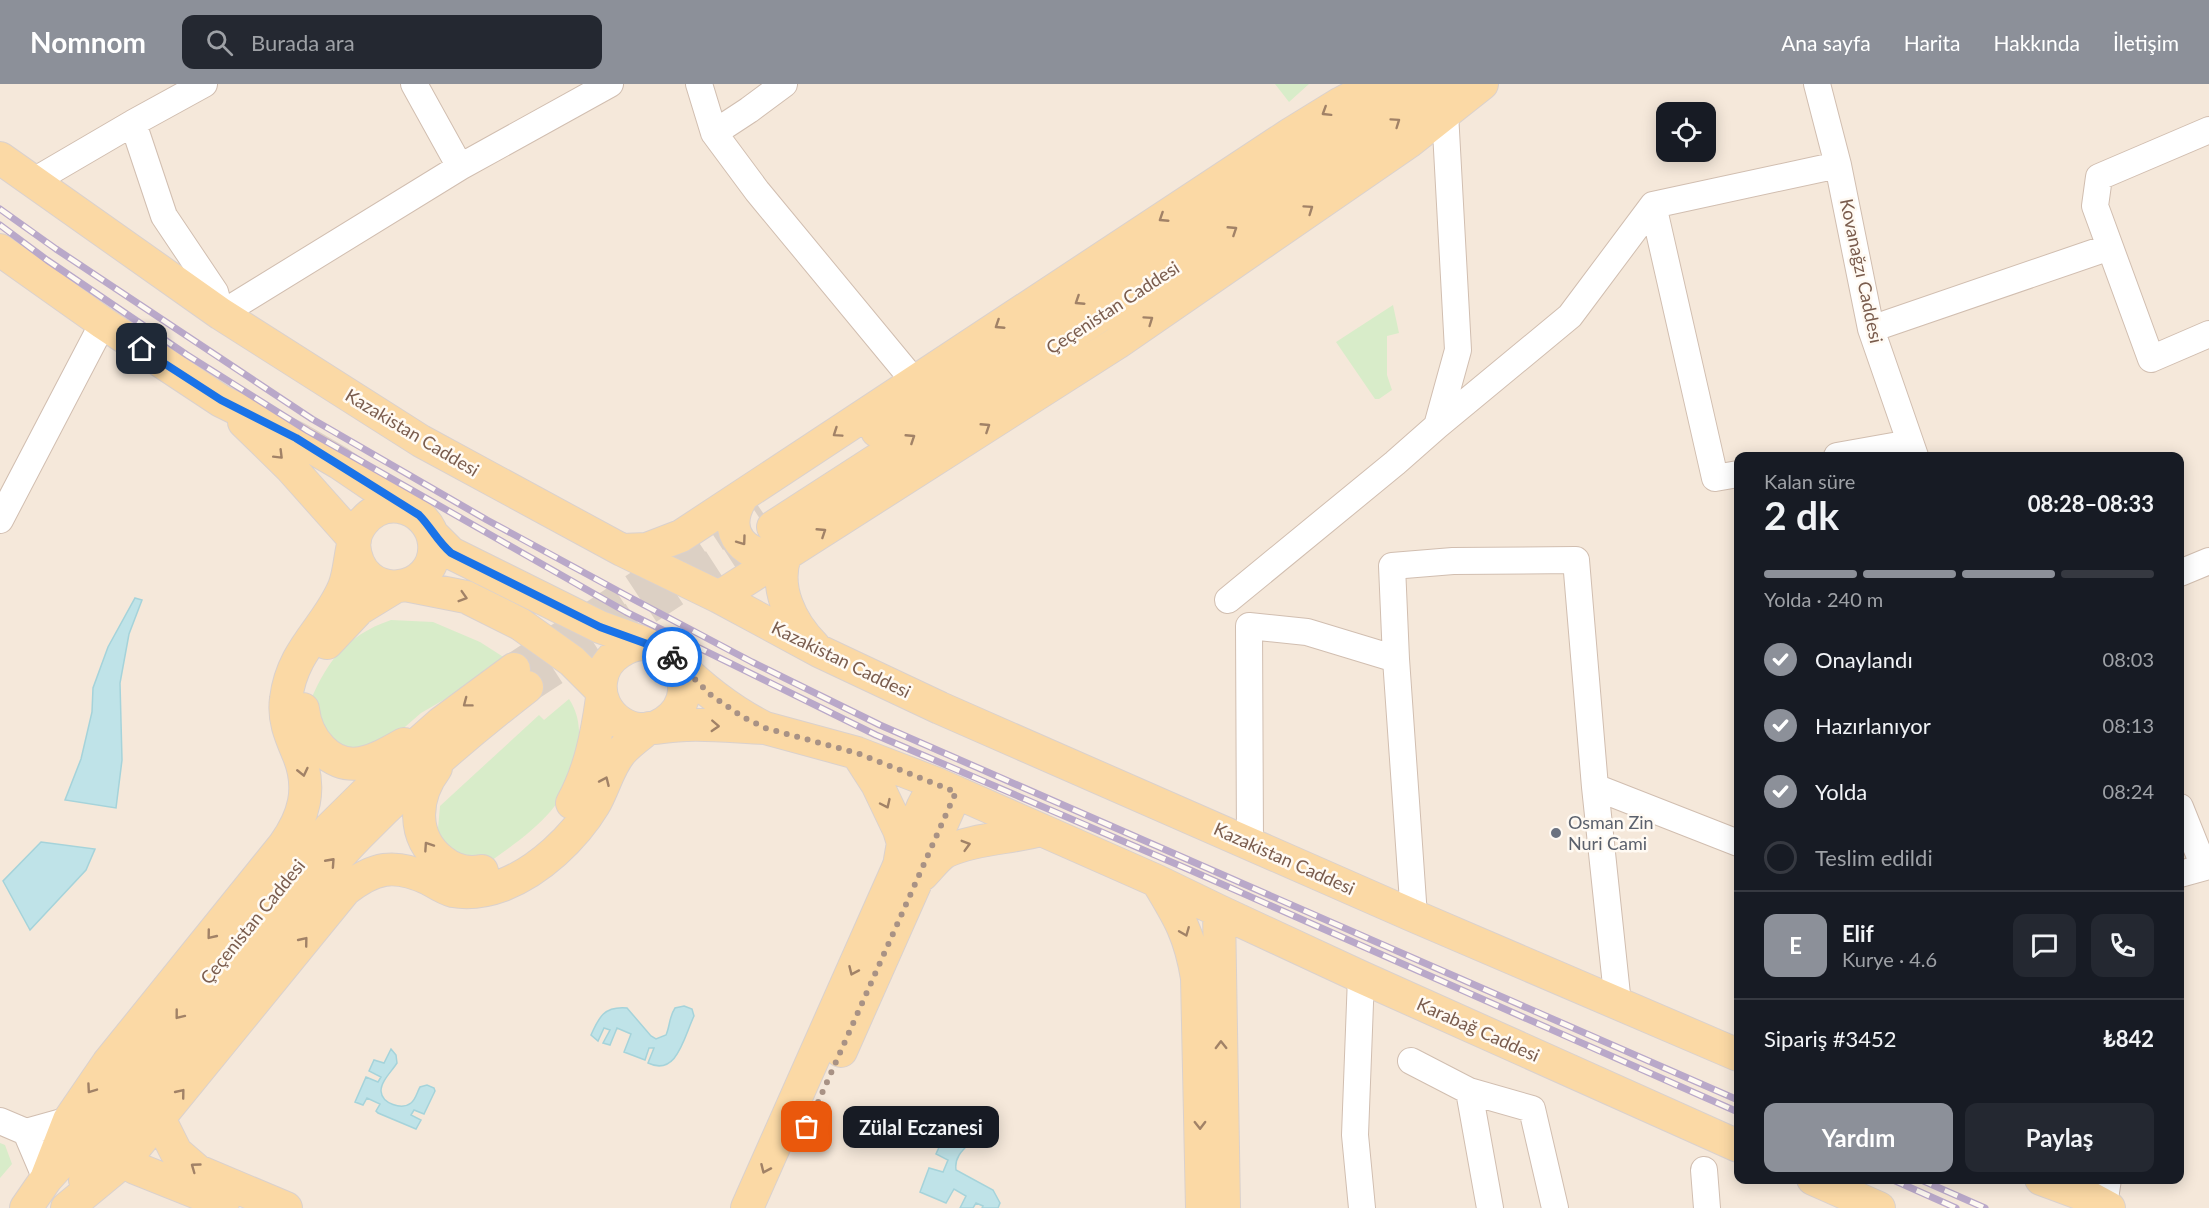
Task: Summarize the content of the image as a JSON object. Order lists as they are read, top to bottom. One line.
{"streets":{"main road":["Çeçenistan Caddesi","Kazakistan Caddesi","Karabağ Caddesi"],"street":["Kovanağzı Caddesi"]},"places":["Osman Zin Nuri Cami","Zülal Eczanesi"],"page":{"header":"Nomnom","search":"Burada ara","nav":["Ana sayfa","Harita","Hakkında","İletişim"],"heading":["2 dk","Kalan süre","08:28–08:33"],"panel":["Elif","Kurye · 4.6","Sipariş #3452","₺842"],"bar":"Yolda · 240 m","list":[["Onaylandı","08:03"],["Hazırlanıyor","08:13"],["Yolda","08:24"],"Teslim edildi"],"round":"E","buttons":["Yardım","Paylaş"],"bubble":"Zülal Eczanesi"}}
